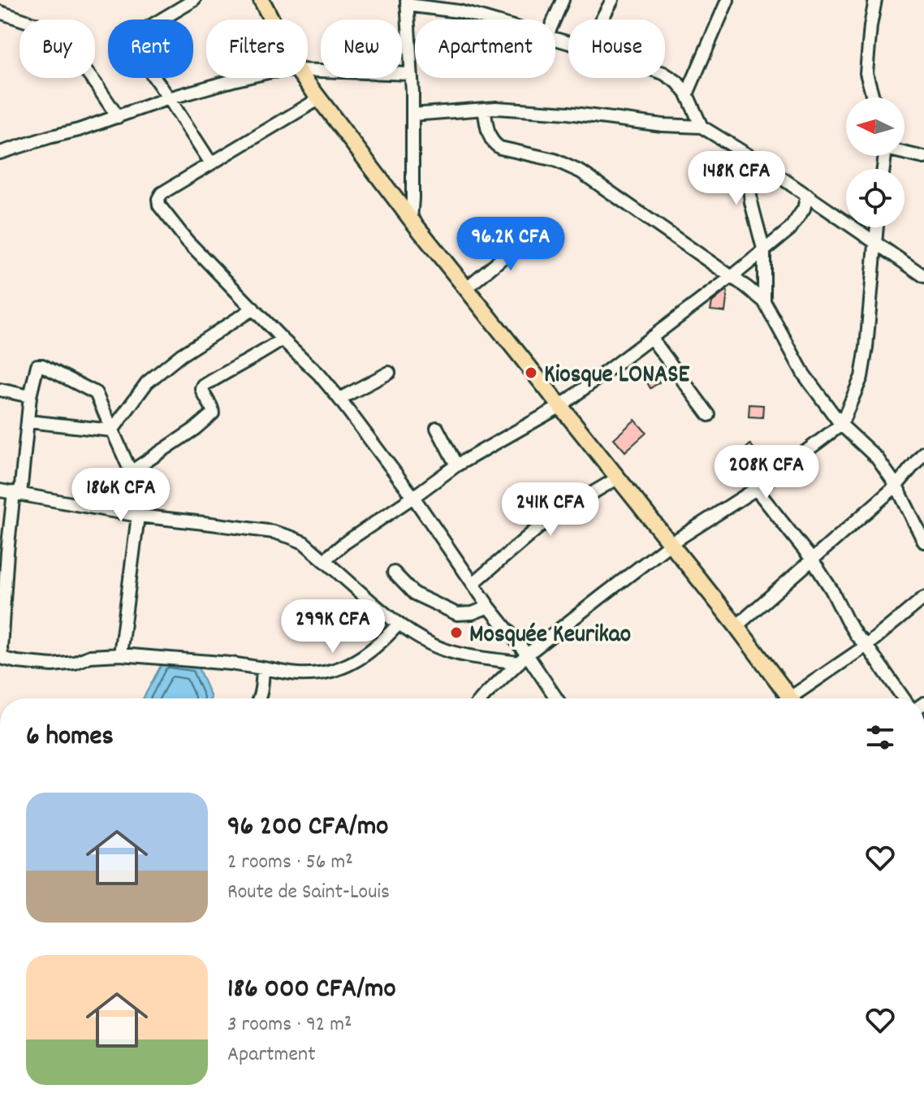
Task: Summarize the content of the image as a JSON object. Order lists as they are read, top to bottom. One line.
{"places":["Kiosque LONASE","Mosquée Keurikao"],"north":"left","page":{"chip":["Buy","Rent","Filters","New","Apartment","House"],"price":["148K CFA","96.2K CFA","208K CFA","186K CFA","241K CFA","299K CFA"],"heading":"6 homes","list":[{"name":"96 200 CFA/mo","note":"2 rooms · 56 m² · Route de Saint-Louis"},{"name":"186 000 CFA/mo","note":"3 rooms · 92 m² · Apartment"}]}}
